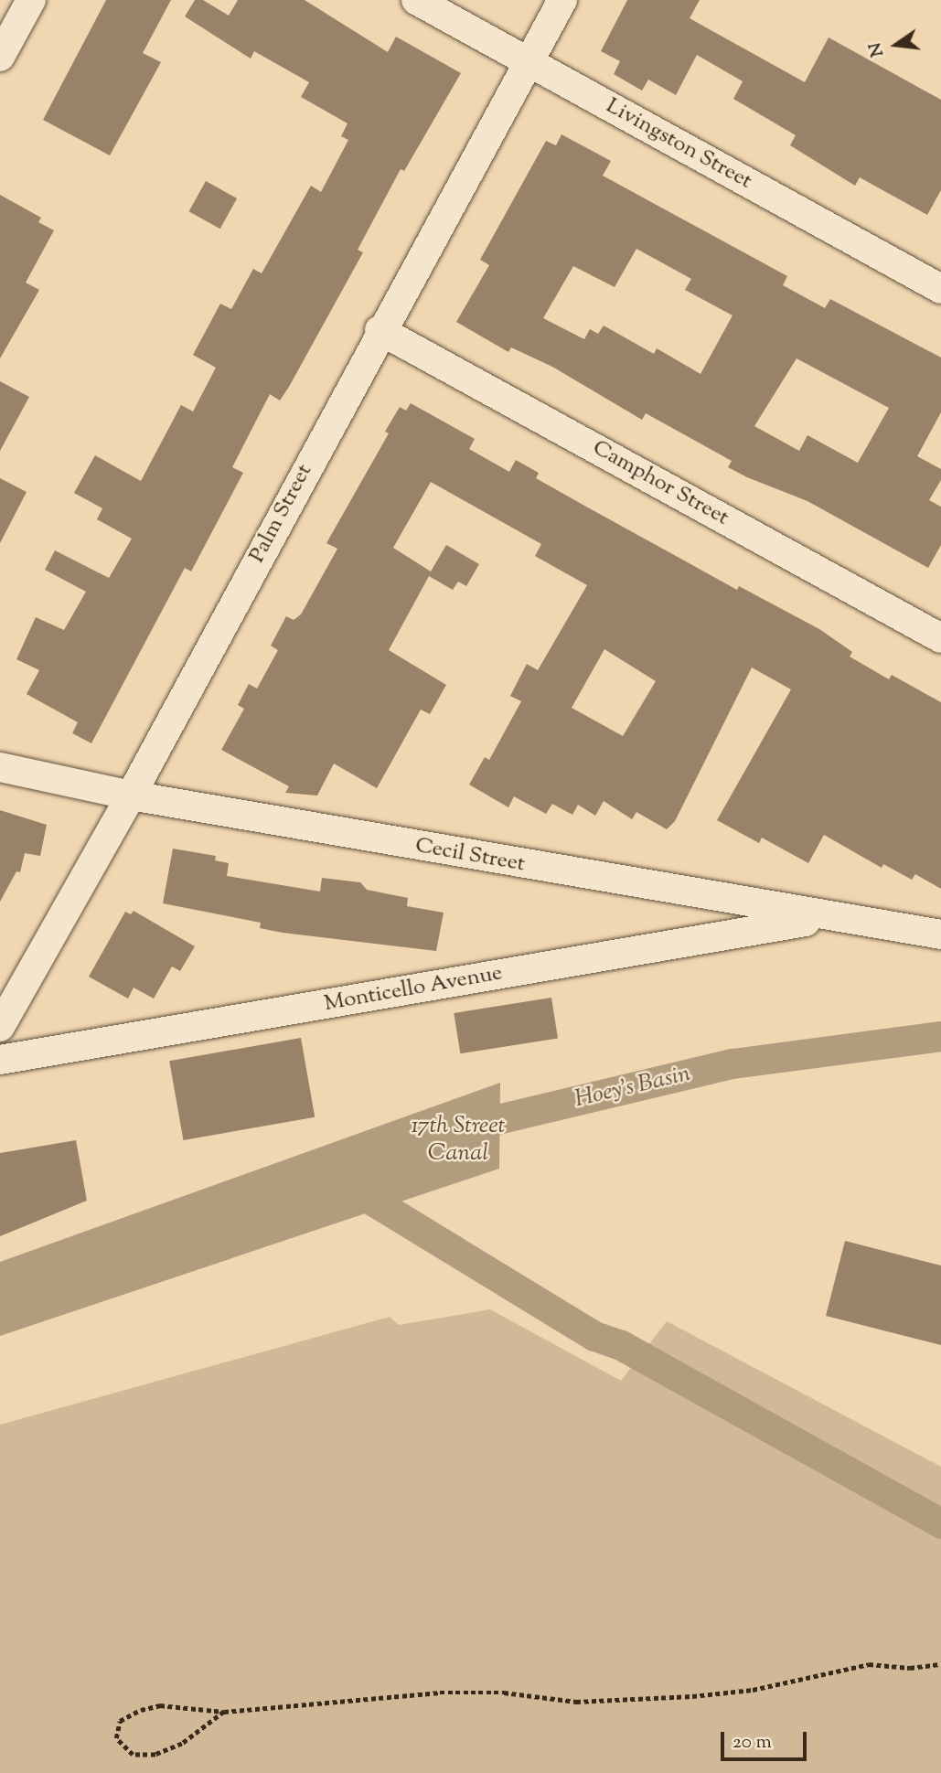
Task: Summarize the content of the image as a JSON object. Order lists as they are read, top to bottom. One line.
{"streets":{"street":["Livingston Street","Camphor Street","Palm Street","Cecil Street","Monticello Avenue"]},"crossings":[["Livingston Street","Palm Street"],["Camphor Street","Palm Street"],["Palm Street","Cecil Street"],["Cecil Street","Monticello Avenue"]],"water":["Hoey's Basin","17th Street Canal"],"scale_bar":"20 m","north":"left"}
